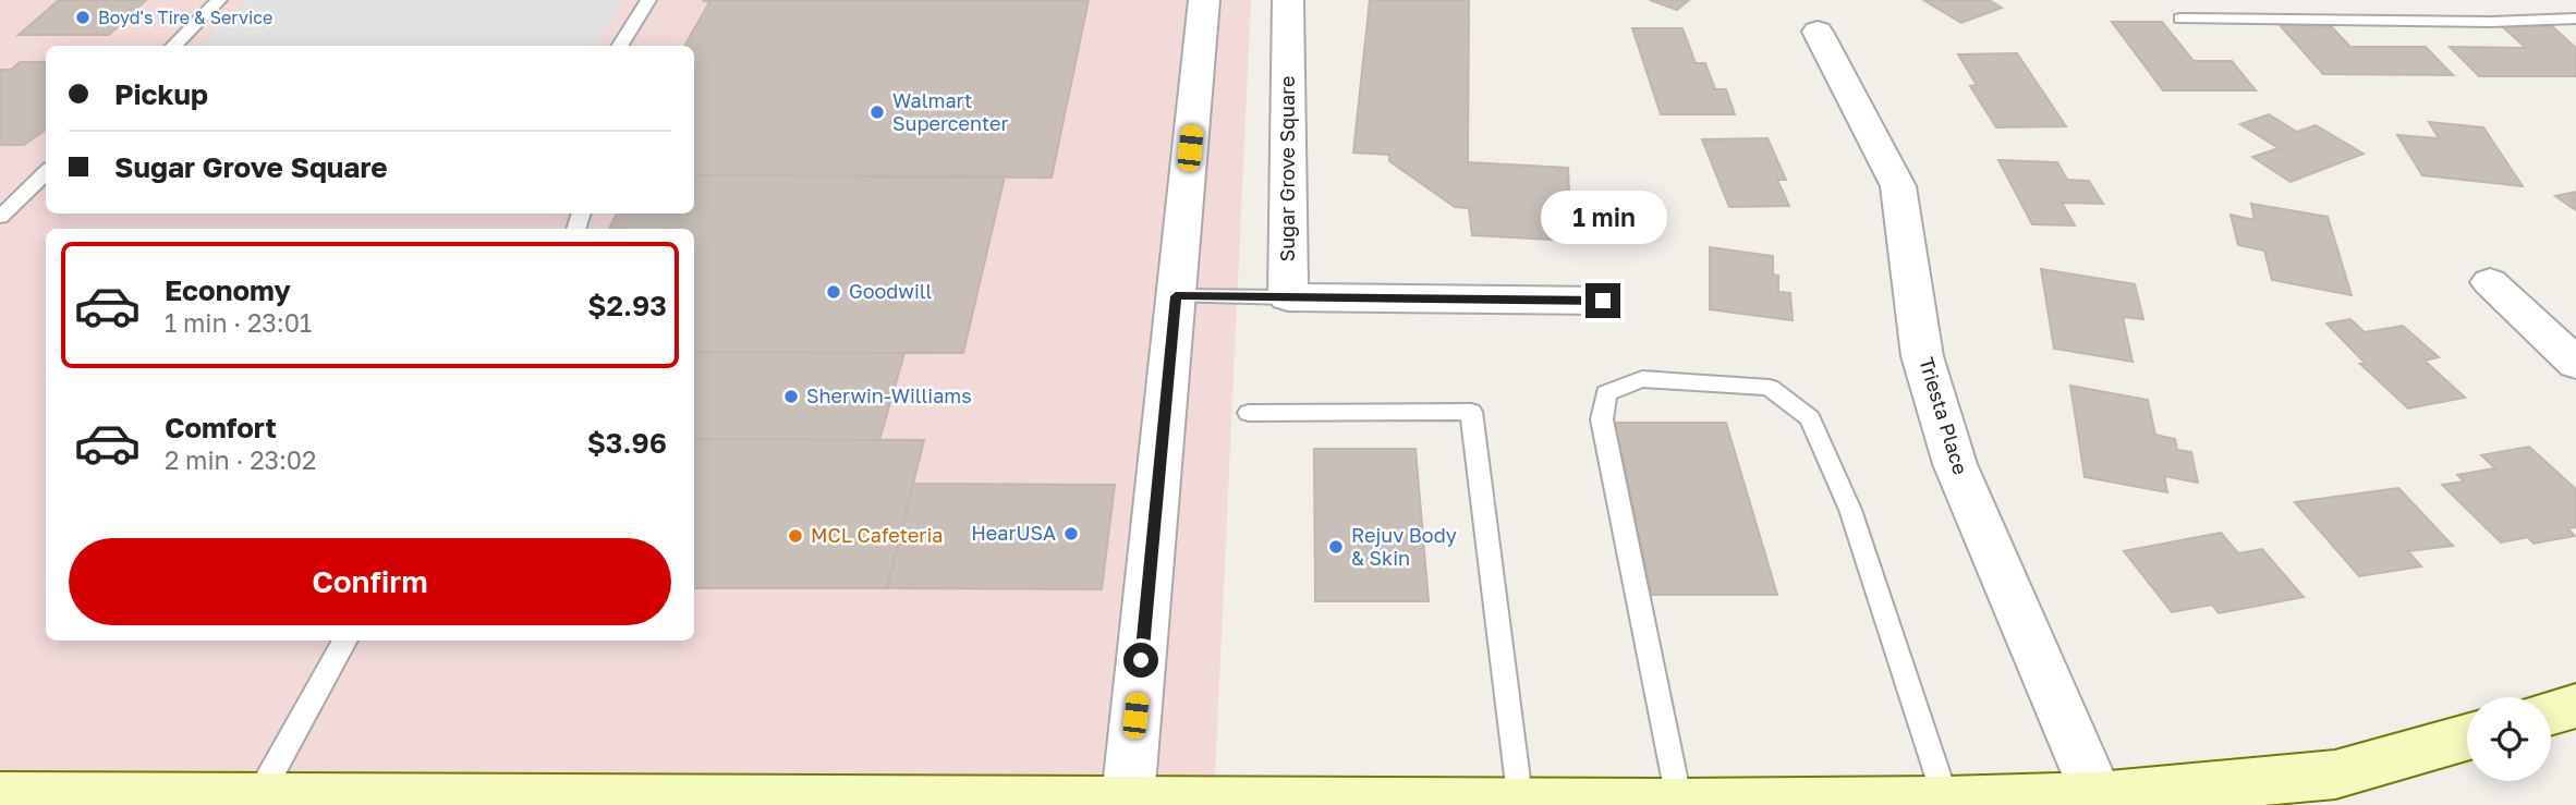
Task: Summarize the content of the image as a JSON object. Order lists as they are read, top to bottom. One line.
{"streets":{"street":["Sugar Grove Square","Triesta Place"]},"places":["Boyd's Tire & Service","Walmart Supercenter","Goodwill","Sherwin-Williams","HearUSA","MCL Cafeteria","Rejuv Body & Skin"],"page":{"banner":["Pickup","Sugar Grove Square"],"bubble":"1 min","list":[{"name":"Economy","note":"1 min · 23:01","value":"$2.93"},{"name":"Comfort","note":"2 min · 23:02","value":"$3.96"}],"buttons":"Confirm"}}
